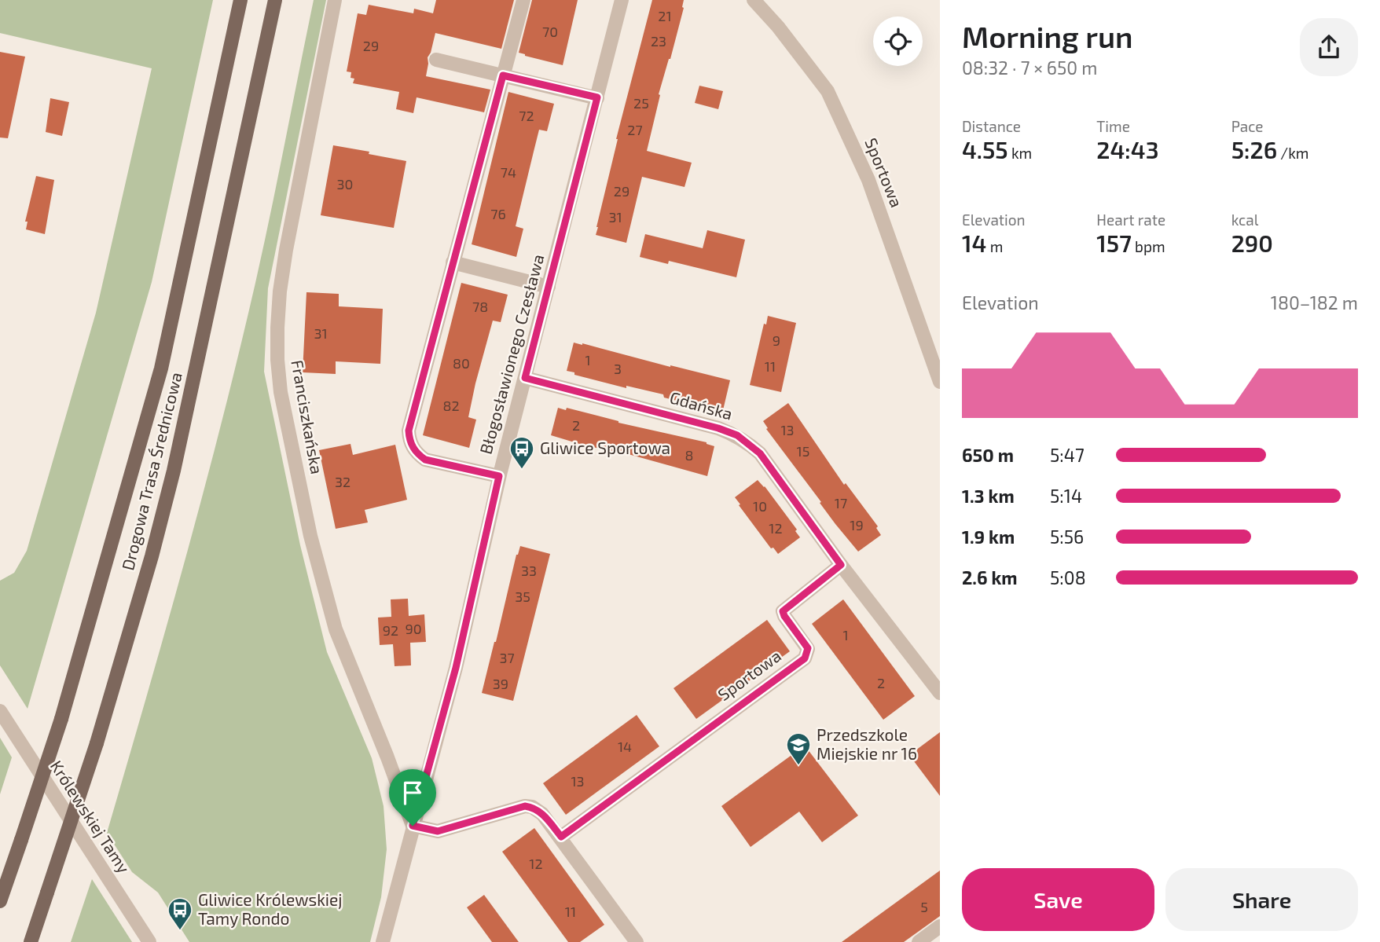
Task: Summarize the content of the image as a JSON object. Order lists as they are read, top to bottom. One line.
{"streets":{"main road":["Drogowa Trasa Średnicowa"],"street":["Sportowa","Błogosławionego Czesława","Gdańska","Franciszkańska","Królewskiej Tamy"]},"crossings":[["Sportowa","Gdańska"],["Błogosławionego Czesława","Gdańska"],["Błogosławionego Czesława","Franciszkańska"]],"places":{"bus stop":["Gliwice Sportowa","Gliwice Królewskiej Tamy Rondo"],"school or university":["Przedszkole Miejskie nr 16"]},"house_numbers":["21","70","23","29","25","72","27","74","30","29","76","31","78","31","9","1","80","11","3","82","2","13","15","8","32","17","10","19","12","33","35","90","92","1","37","2","39","14","13","12","5","11"],"page":{"heading":["Morning run","08:32 · 7 × 650 m"],"stats":[["Distance","4.55 km"],["Time","24:43"],["Pace","5:26 /km"],["Elevation","14 m"],["Heart rate","157 bpm"],["kcal","290"]],"chart":["Elevation","180–182 m"],"list":[{"name":"650 m","note":"5:47"},{"name":"1.3 km","note":"5:14"},{"name":"1.9 km","note":"5:56"},{"name":"2.6 km","note":"5:08"}],"buttons":["Save","Share"]}}
